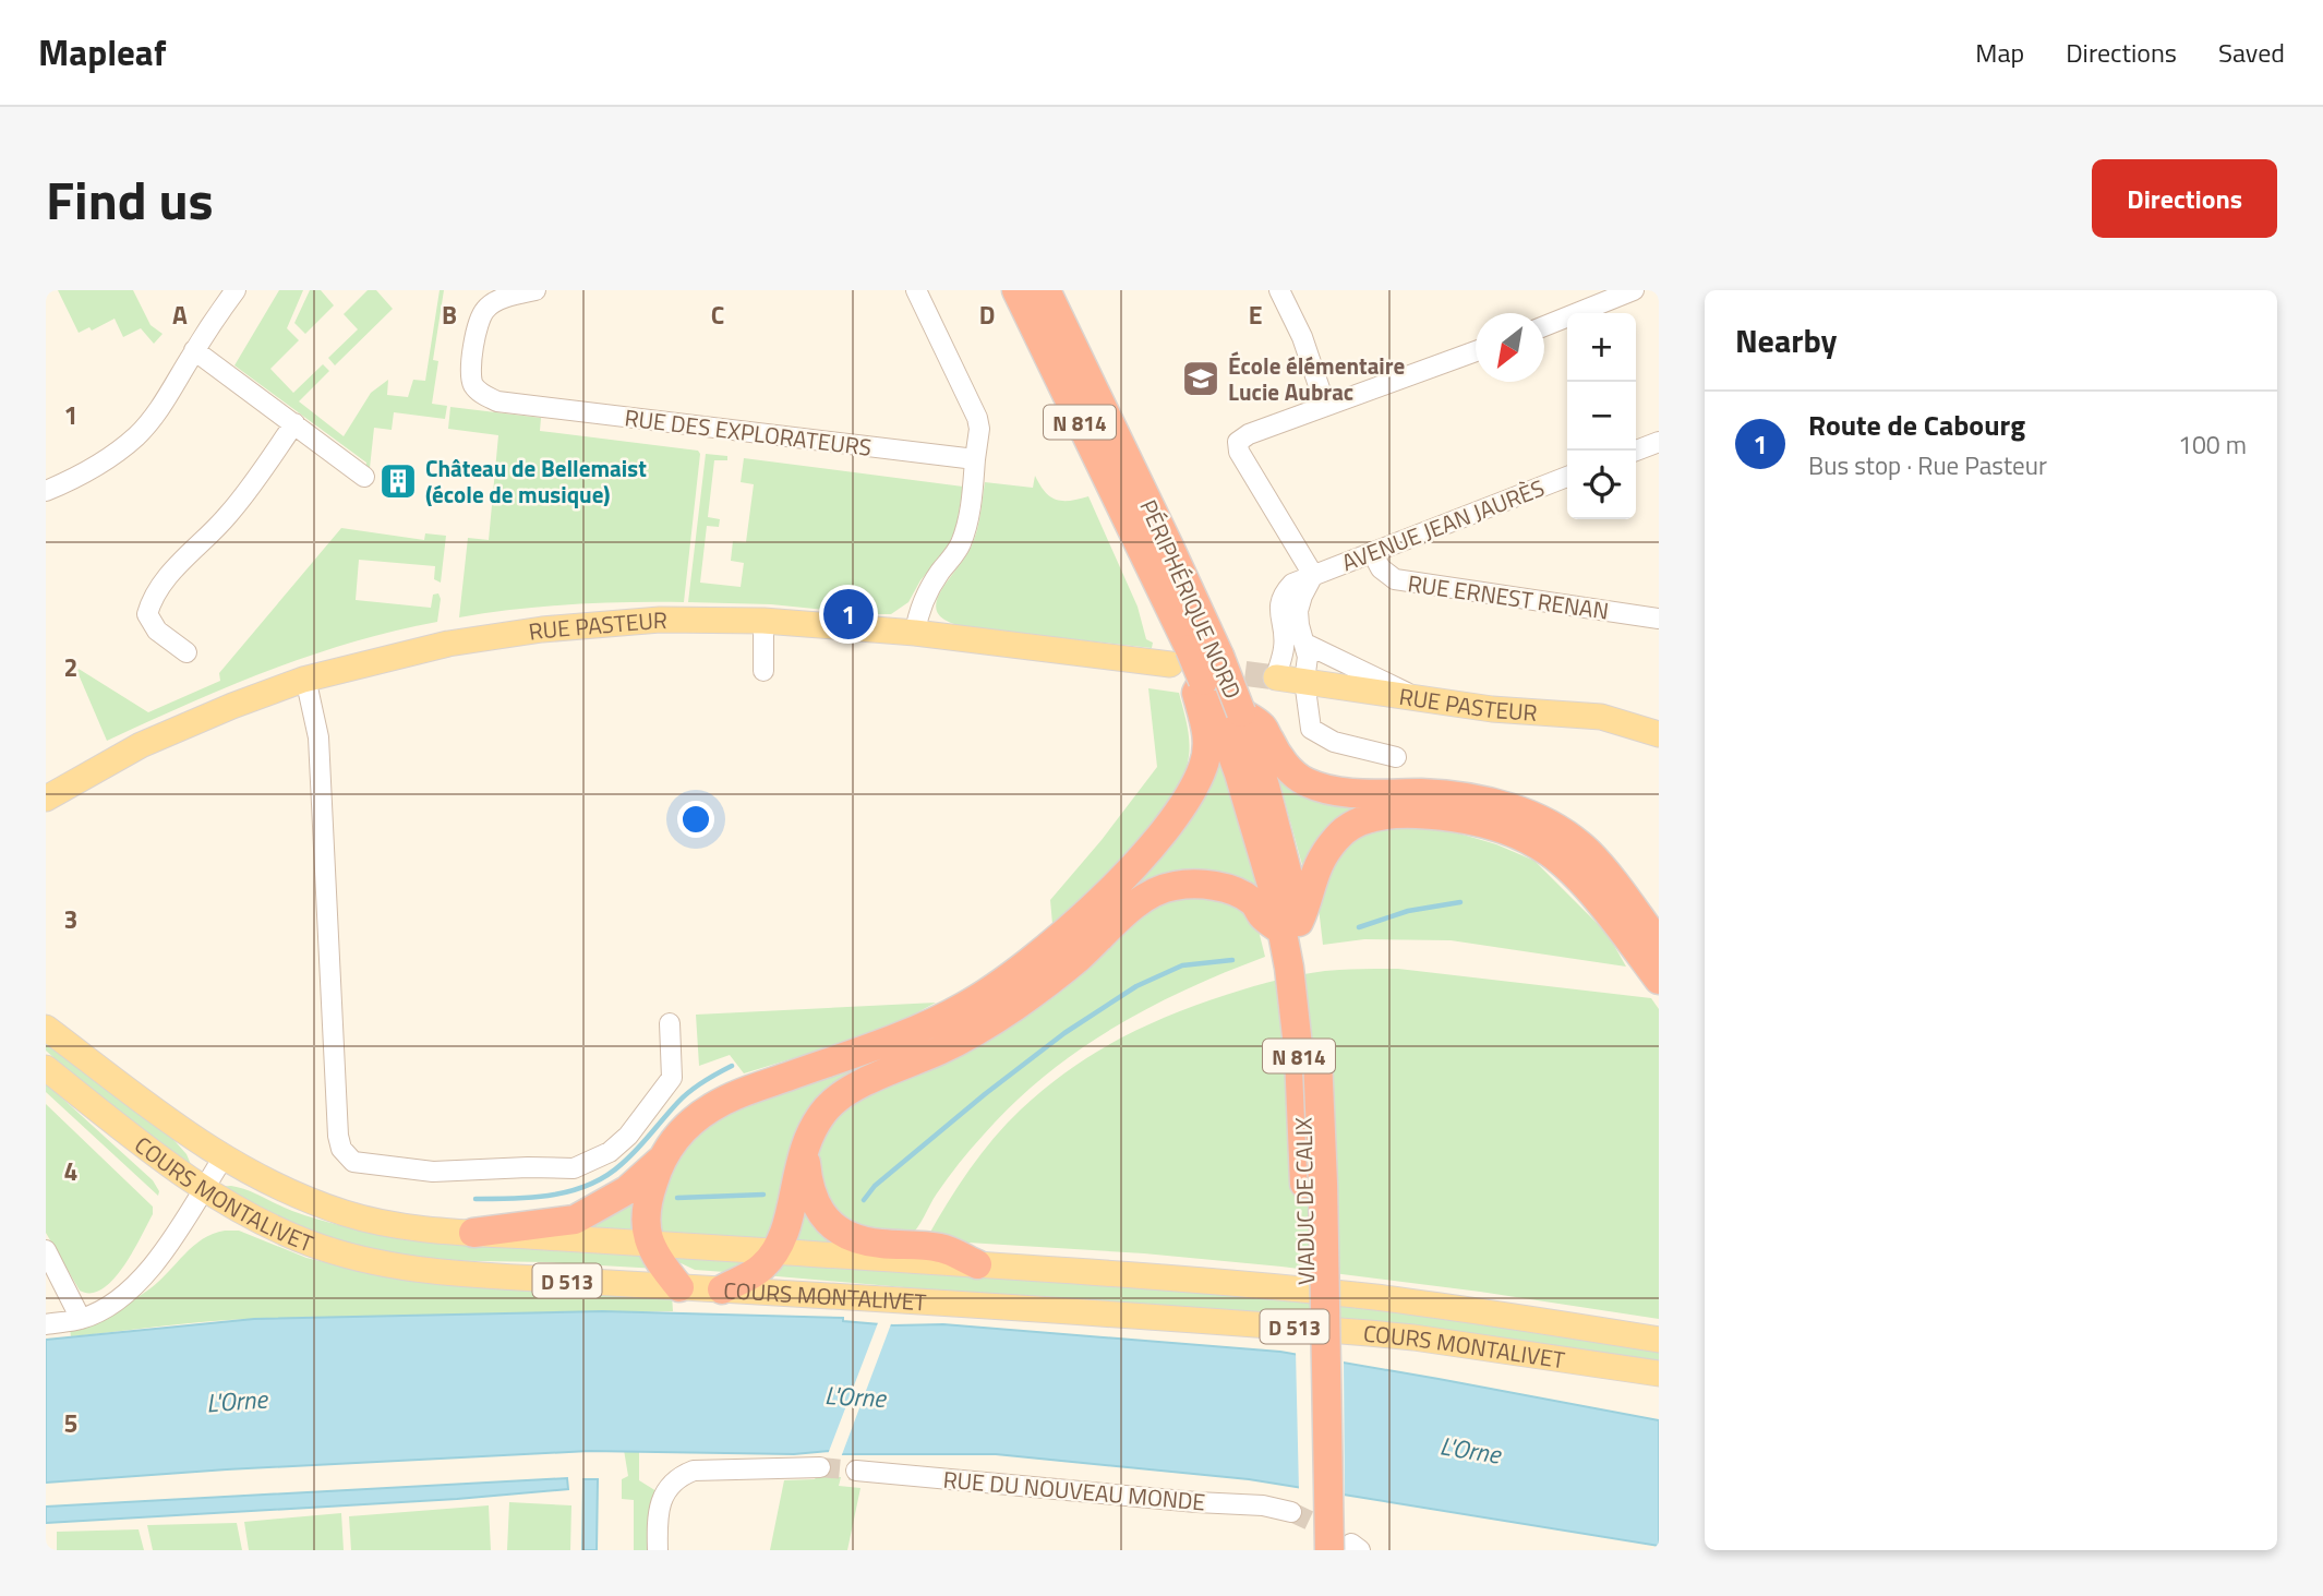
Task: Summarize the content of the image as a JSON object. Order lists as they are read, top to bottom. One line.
{"streets":{"highway":["N 814","PÉRIPHÉRIQUE NORD","VIADUC DE CALIX"],"main road":["RUE PASTEUR","COURS MONTALIVET","D 513"],"street":["RUE DES EXPLORATEURS","AVENUE JEAN JAURÈS","RUE ERNEST RENAN","RUE DU NOUVEAU MONDE"]},"crossings":[["AVENUE JEAN JAURÈS","RUE ERNEST RENAN"],["AVENUE JEAN JAURÈS","RUE PASTEUR"],["PÉRIPHÉRIQUE NORD","RUE PASTEUR"],["PÉRIPHÉRIQUE NORD","VIADUC DE CALIX"]],"water":["L'Orne"],"places":{"school or university":["École élémentaire Lucie Aubrac"],"building":["Château de Bellemaist (école de musique)"]},"north":"bottom left","page":{"header":"Mapleaf","nav":["Map","Directions","Saved"],"title":"Find us","buttons":"Directions","heading":"Nearby","map_buttons":["+","−"],"list":[{"mark":"1","name":"Route de Cabourg","note":"Bus stop · Rue Pasteur","value":"100 m"}],"pins":"1"},"grid":{"columns":["A","B","C","D","E"],"rows":["1","2","3","4","5"]}}
